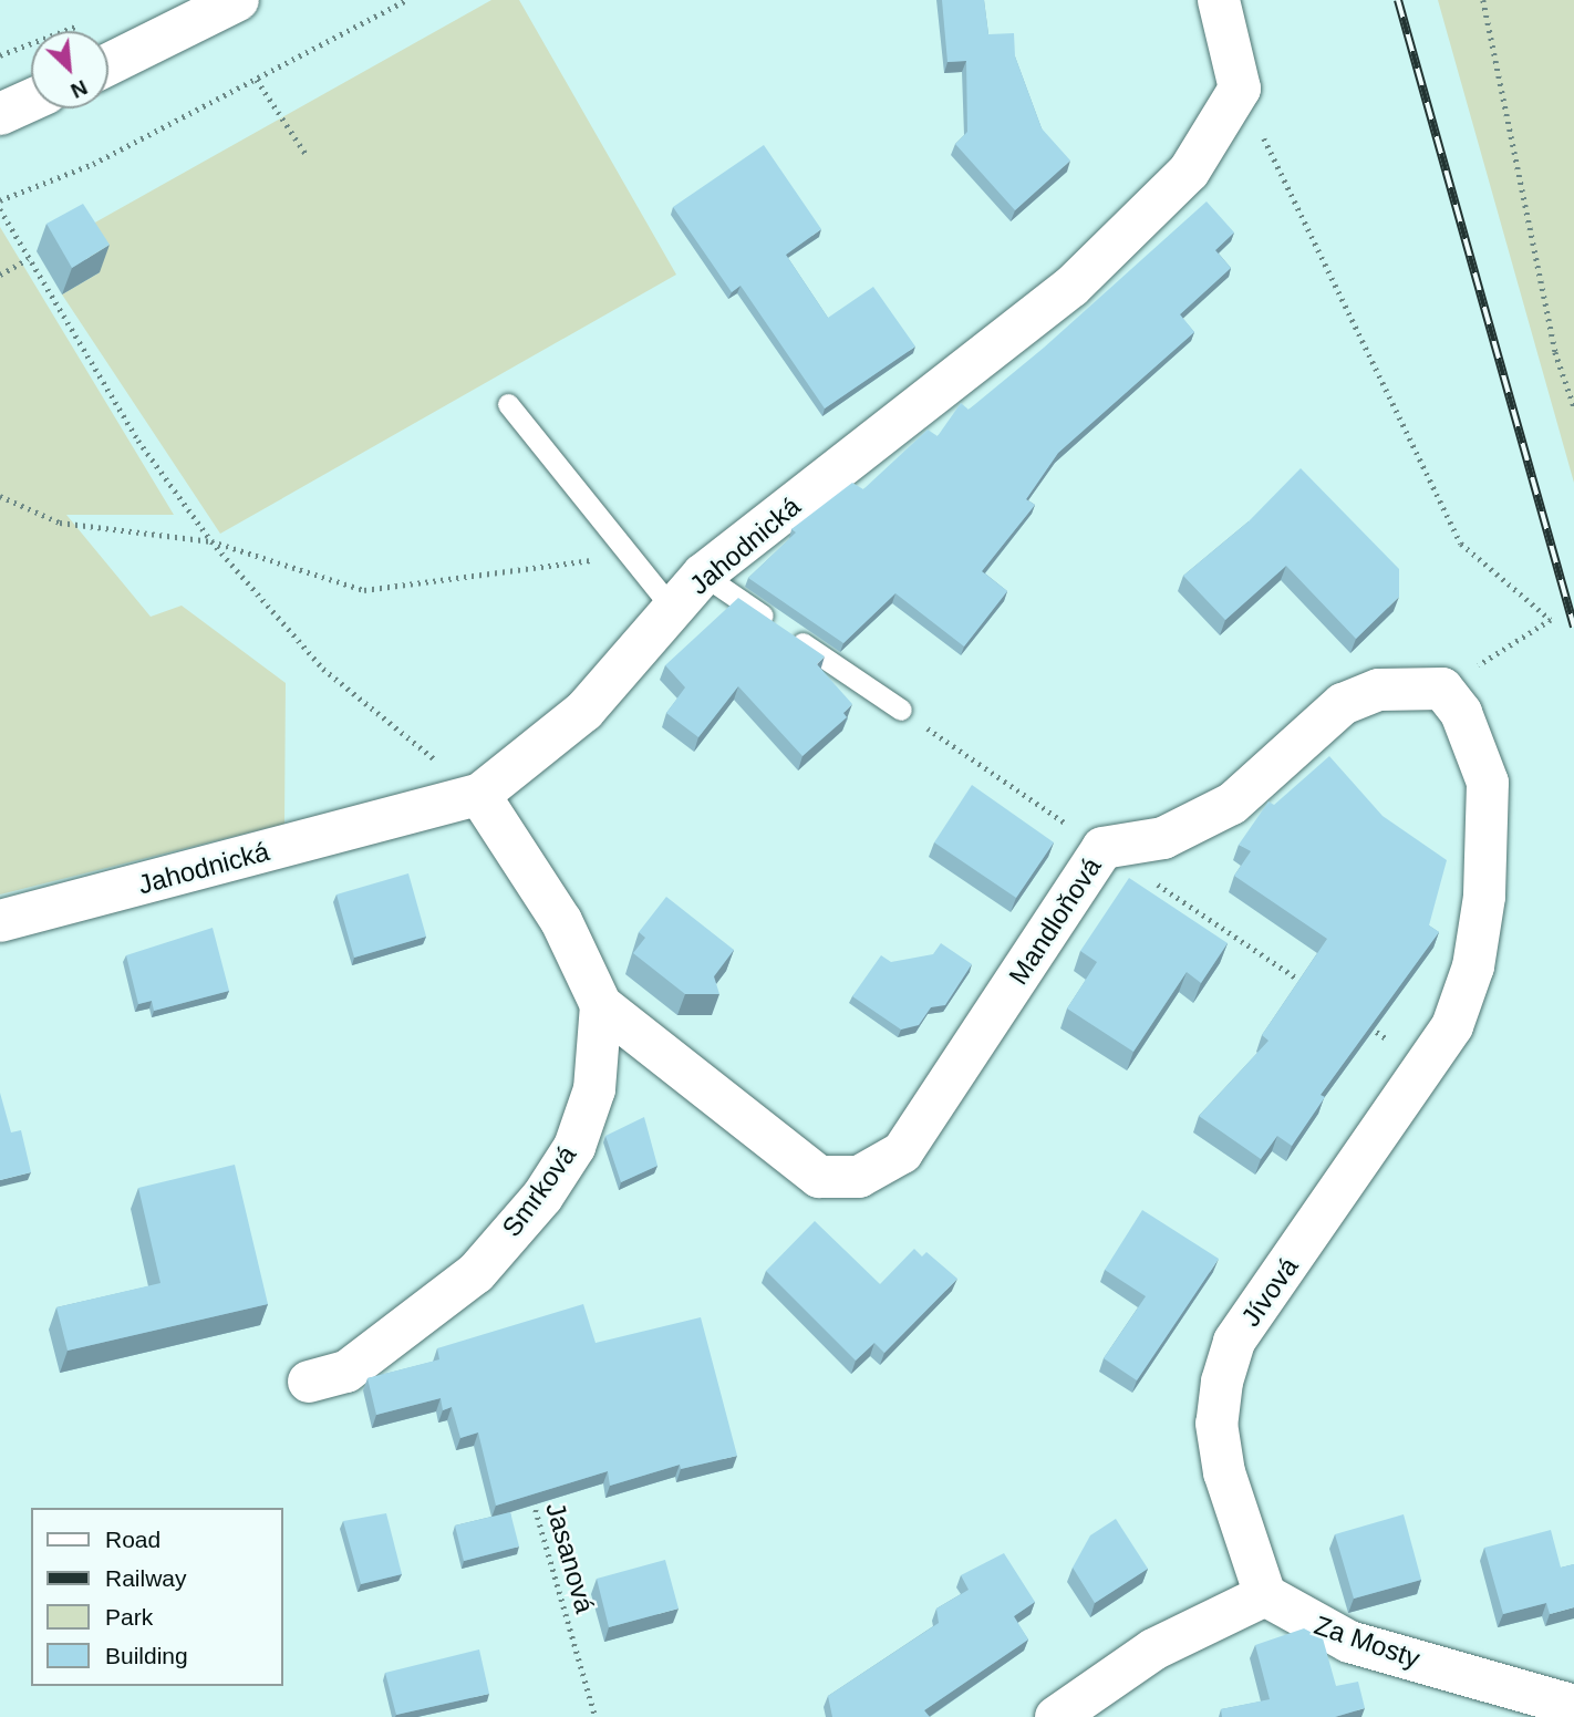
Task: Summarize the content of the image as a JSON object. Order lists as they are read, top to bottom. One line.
{"streets":{"street":["Jahodnická","Mandloňová","Smrková","Jívová","Za Mosty"],"path":["Jasanová"]},"crossings":[["Jahodnická","Smrková"],["Mandloňová","Smrková"],["Mandloňová","Jívová"],["Jívová","Za Mosty"]],"legend":["Road","Railway","Park","Building"],"north":"bottom right"}
